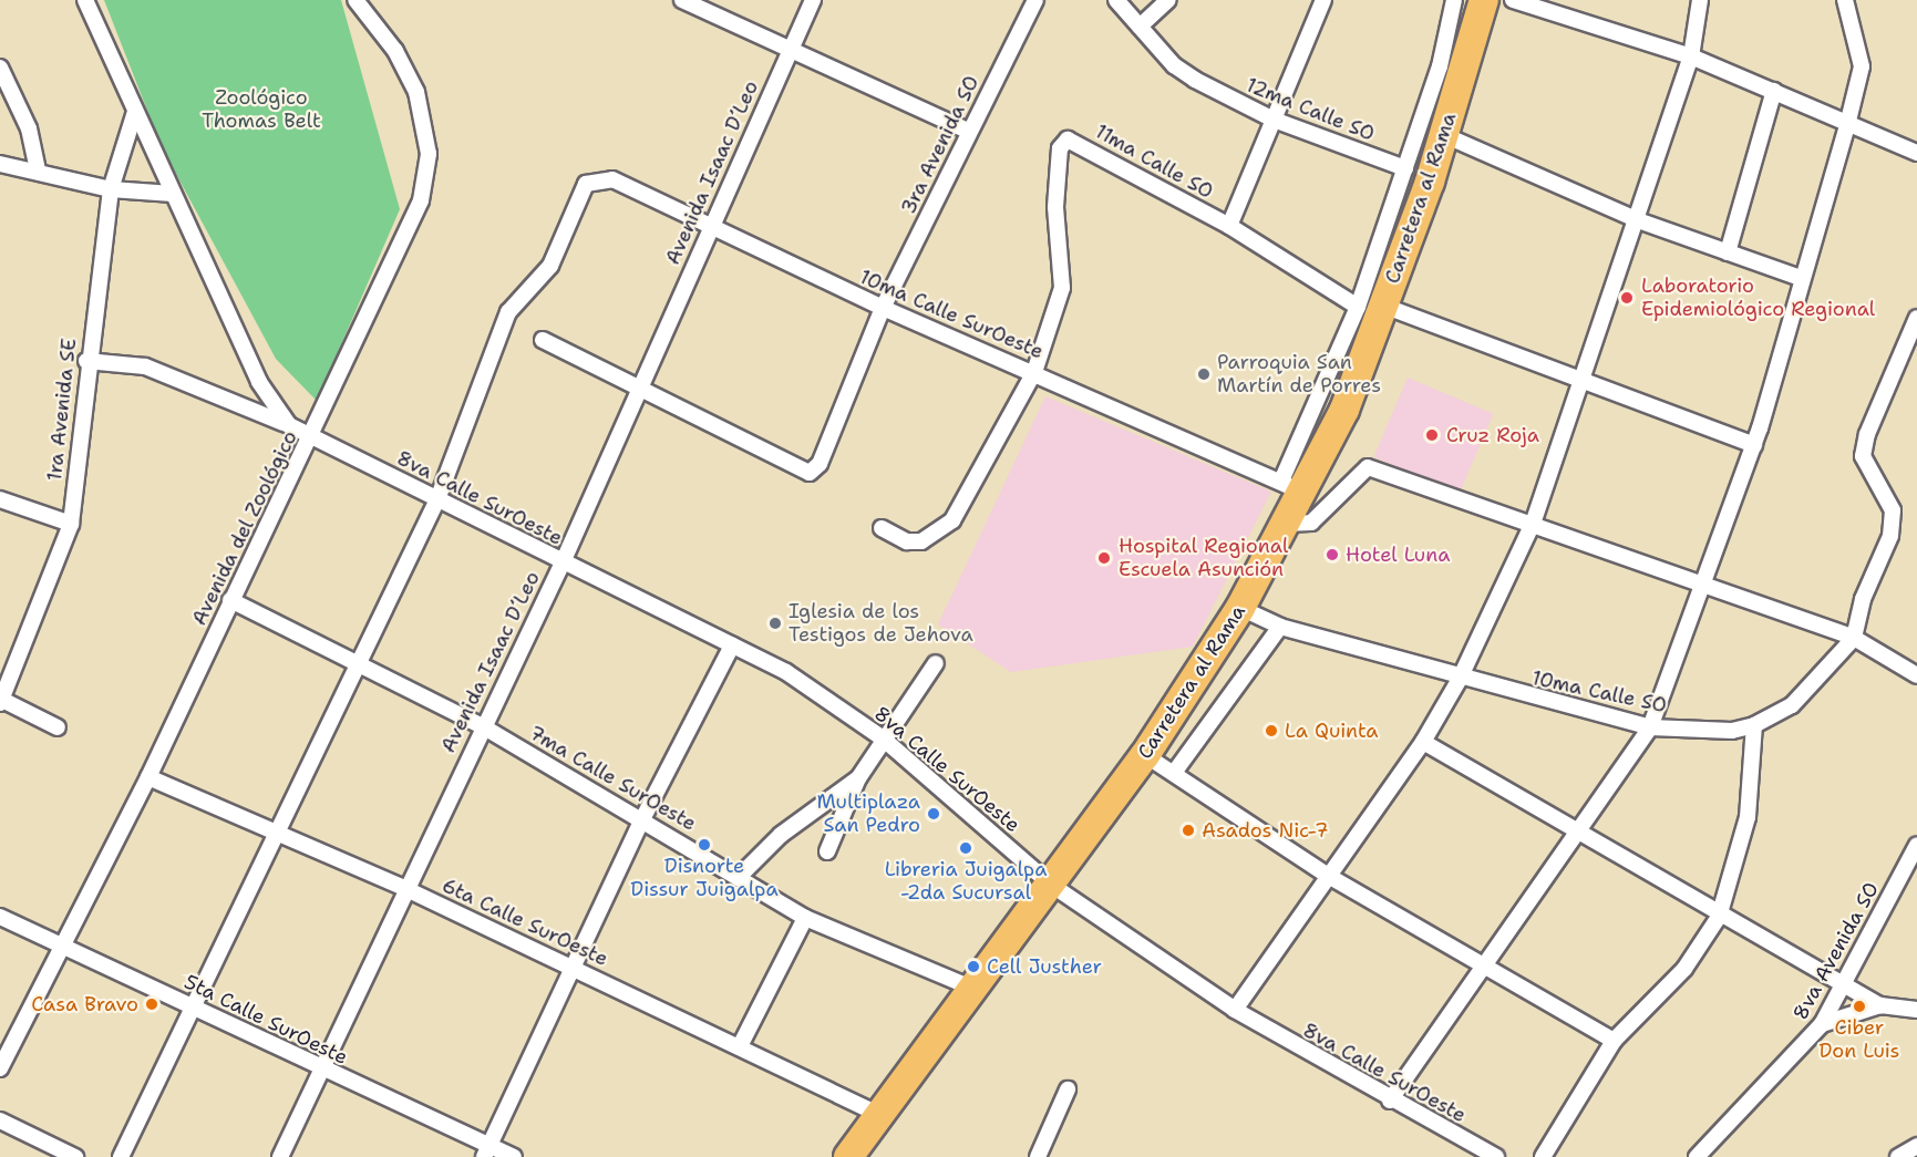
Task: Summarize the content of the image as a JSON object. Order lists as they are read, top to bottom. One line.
{"streets":{"highway":["Carretera al Rama"],"street":["12ma Calle SO","3ra Avenida SO","11ma Calle SO","Avenida Isaac D´Leo","10ma Calle SurOeste","1ra Avenida SE","8va Calle SurOeste","Avenida del Zoológico","10ma Calle SO","7ma Calle SurOeste","6ta Calle SurOeste","8va Avenida SO","5ta Calle SurOeste"]},"crossings":[["3ra Avenida SO","Avenida Isaac D´Leo"],["3ra Avenida SO","10ma Calle SurOeste"],["11ma Calle SO","Carretera al Rama"],["11ma Calle SO","10ma Calle SurOeste"],["Avenida Isaac D´Leo","10ma Calle SurOeste"],["Avenida Isaac D´Leo","8va Calle SurOeste"],["Avenida Isaac D´Leo","7ma Calle SurOeste"],["Avenida Isaac D´Leo","6ta Calle SurOeste"],["Avenida Isaac D´Leo","5ta Calle SurOeste"],["Carretera al Rama","10ma Calle SurOeste"],["Carretera al Rama","8va Calle SurOeste"],["Carretera al Rama","10ma Calle SO"],["Carretera al Rama","7ma Calle SurOeste"],["Carretera al Rama","6ta Calle SurOeste"],["10ma Calle SurOeste","8va Calle SurOeste"],["1ra Avenida SE","8va Calle SurOeste"],["8va Calle SurOeste","Avenida del Zoológico"],["Avenida del Zoológico","7ma Calle SurOeste"],["Avenida del Zoológico","6ta Calle SurOeste"],["Avenida del Zoológico","5ta Calle SurOeste"]],"parks":["Zoológico Thomas Belt"],"places":["Laboratorio Epidemiológico Regional","Parroquia San Martín de Porres","Cruz Roja","Hotel Luna","Hospital Regional Escuela Asunción","Iglesia de los Testigos de Jehova","La Quinta","Multiplaza San Pedro","Asados Nic-7","Disnorte Dissur Juigalpa","Libreria Juigalpa -2da Sucursal","Cell Justher","Casa Bravo","Ciber Don Luis"]}
